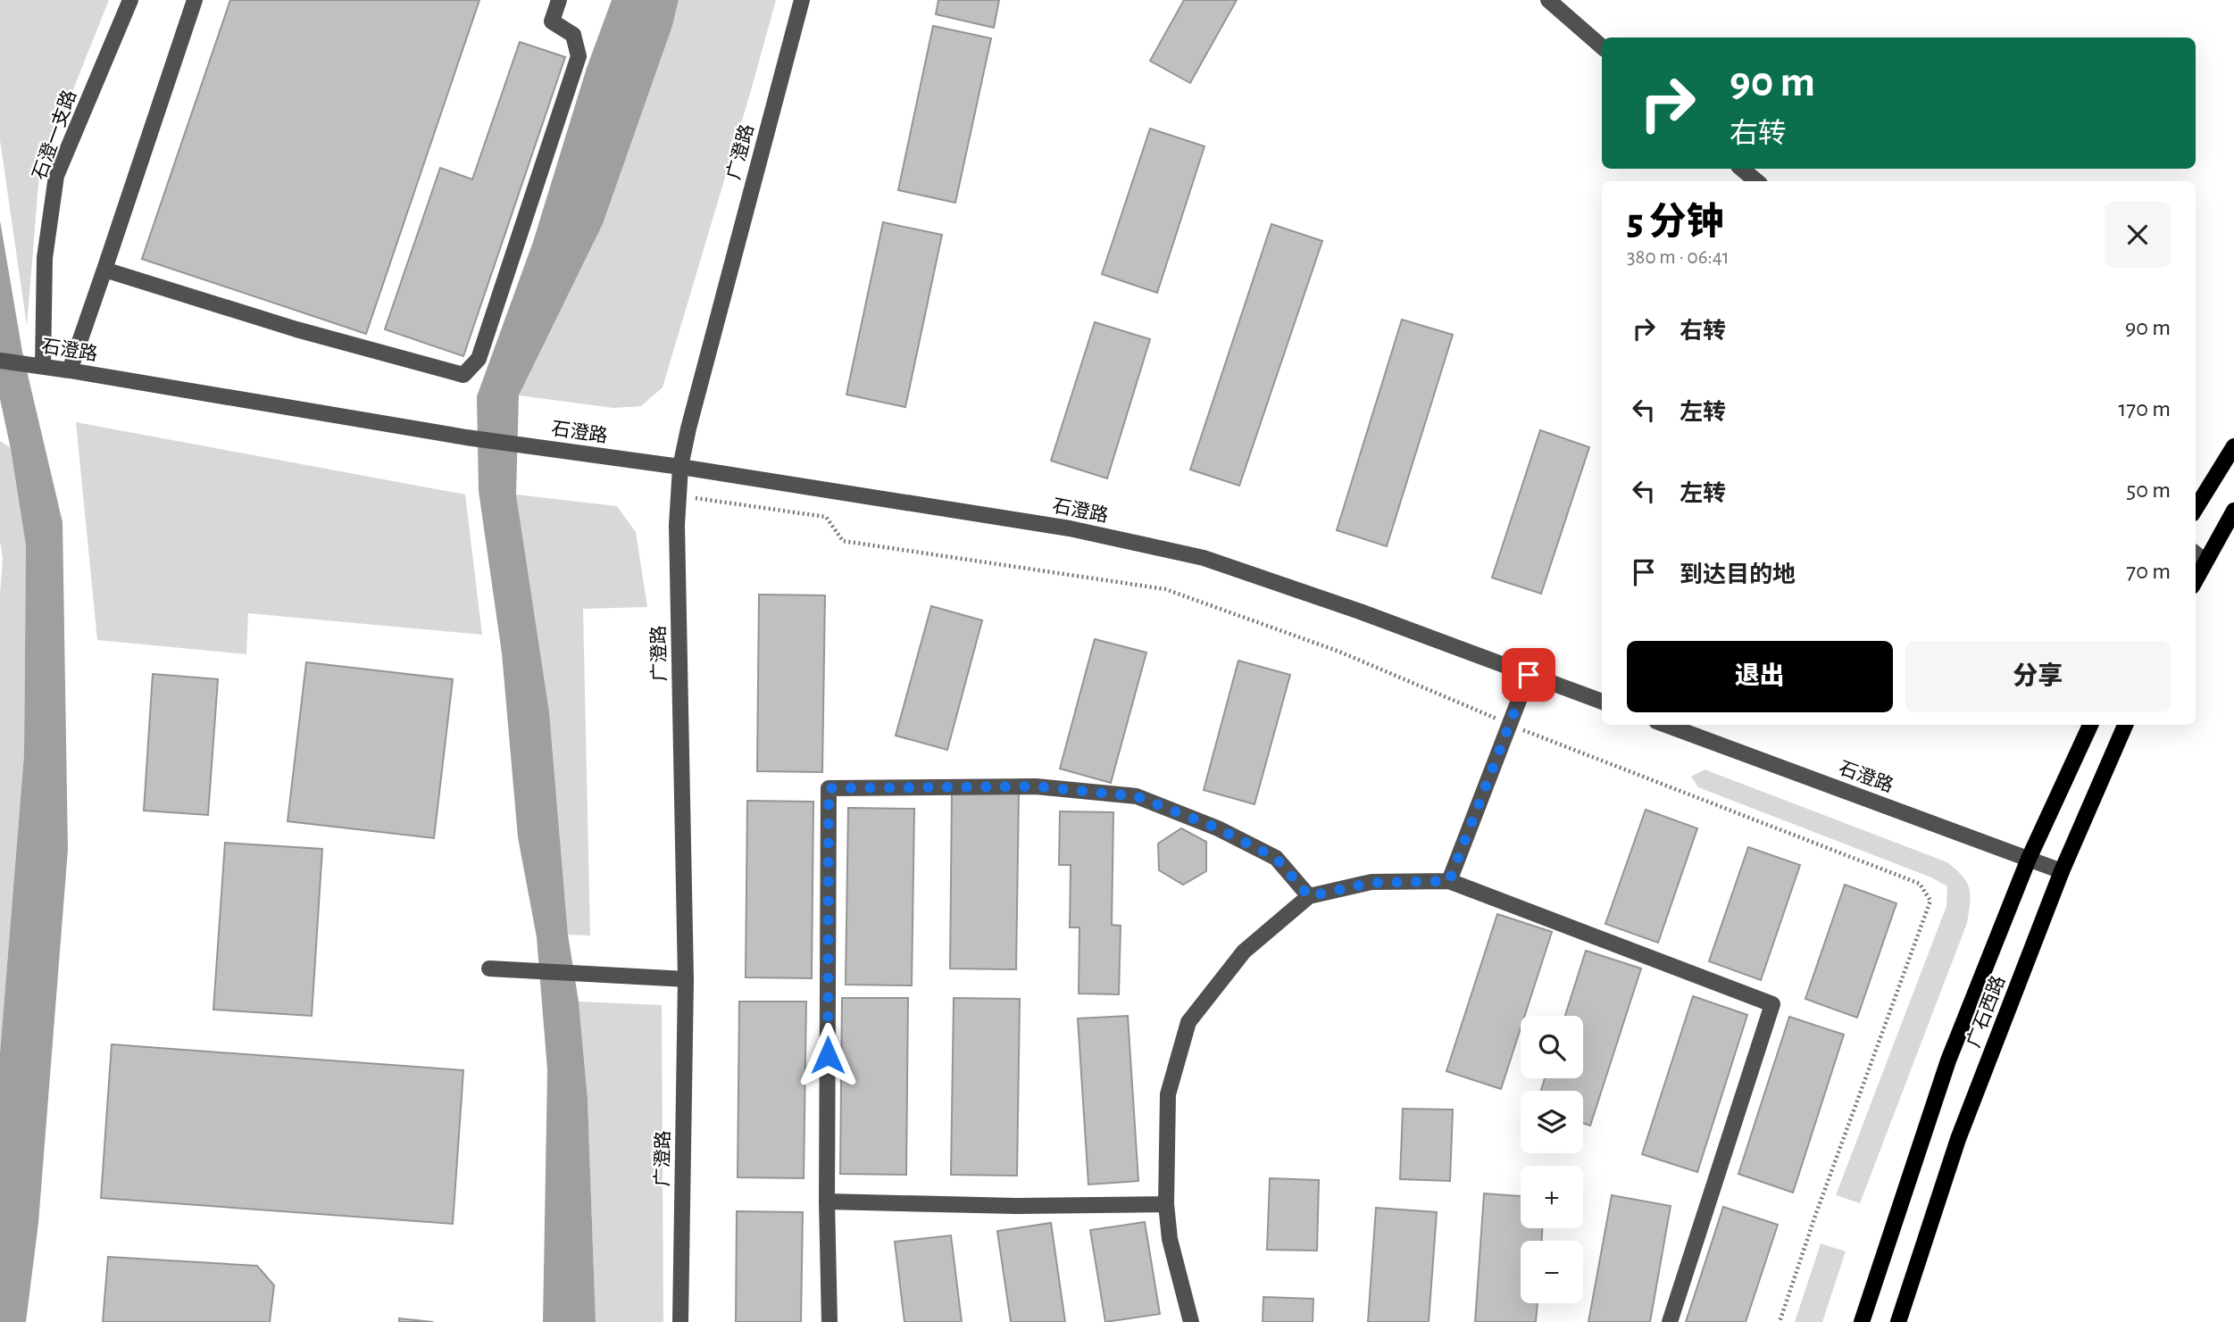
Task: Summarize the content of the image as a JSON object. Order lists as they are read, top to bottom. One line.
{"streets":{"main road":["广石西路"],"street":["石澄一支路","广澄路","石澄路"]},"crossings":[["石澄一支路","石澄路"],["广澄路","石澄路"],["石澄路","广石西路"]],"page":{"turn":["90 m","右转"],"heading":["5 分钟","380 m · 06:41"],"list":[{"name":"右转","value":"90 m"},{"name":"左转","value":"170 m"},{"name":"左转","value":"50 m"},{"name":"到达目的地","value":"70 m"}],"buttons":["退出","分享"],"map_buttons":["+","−"]}}
